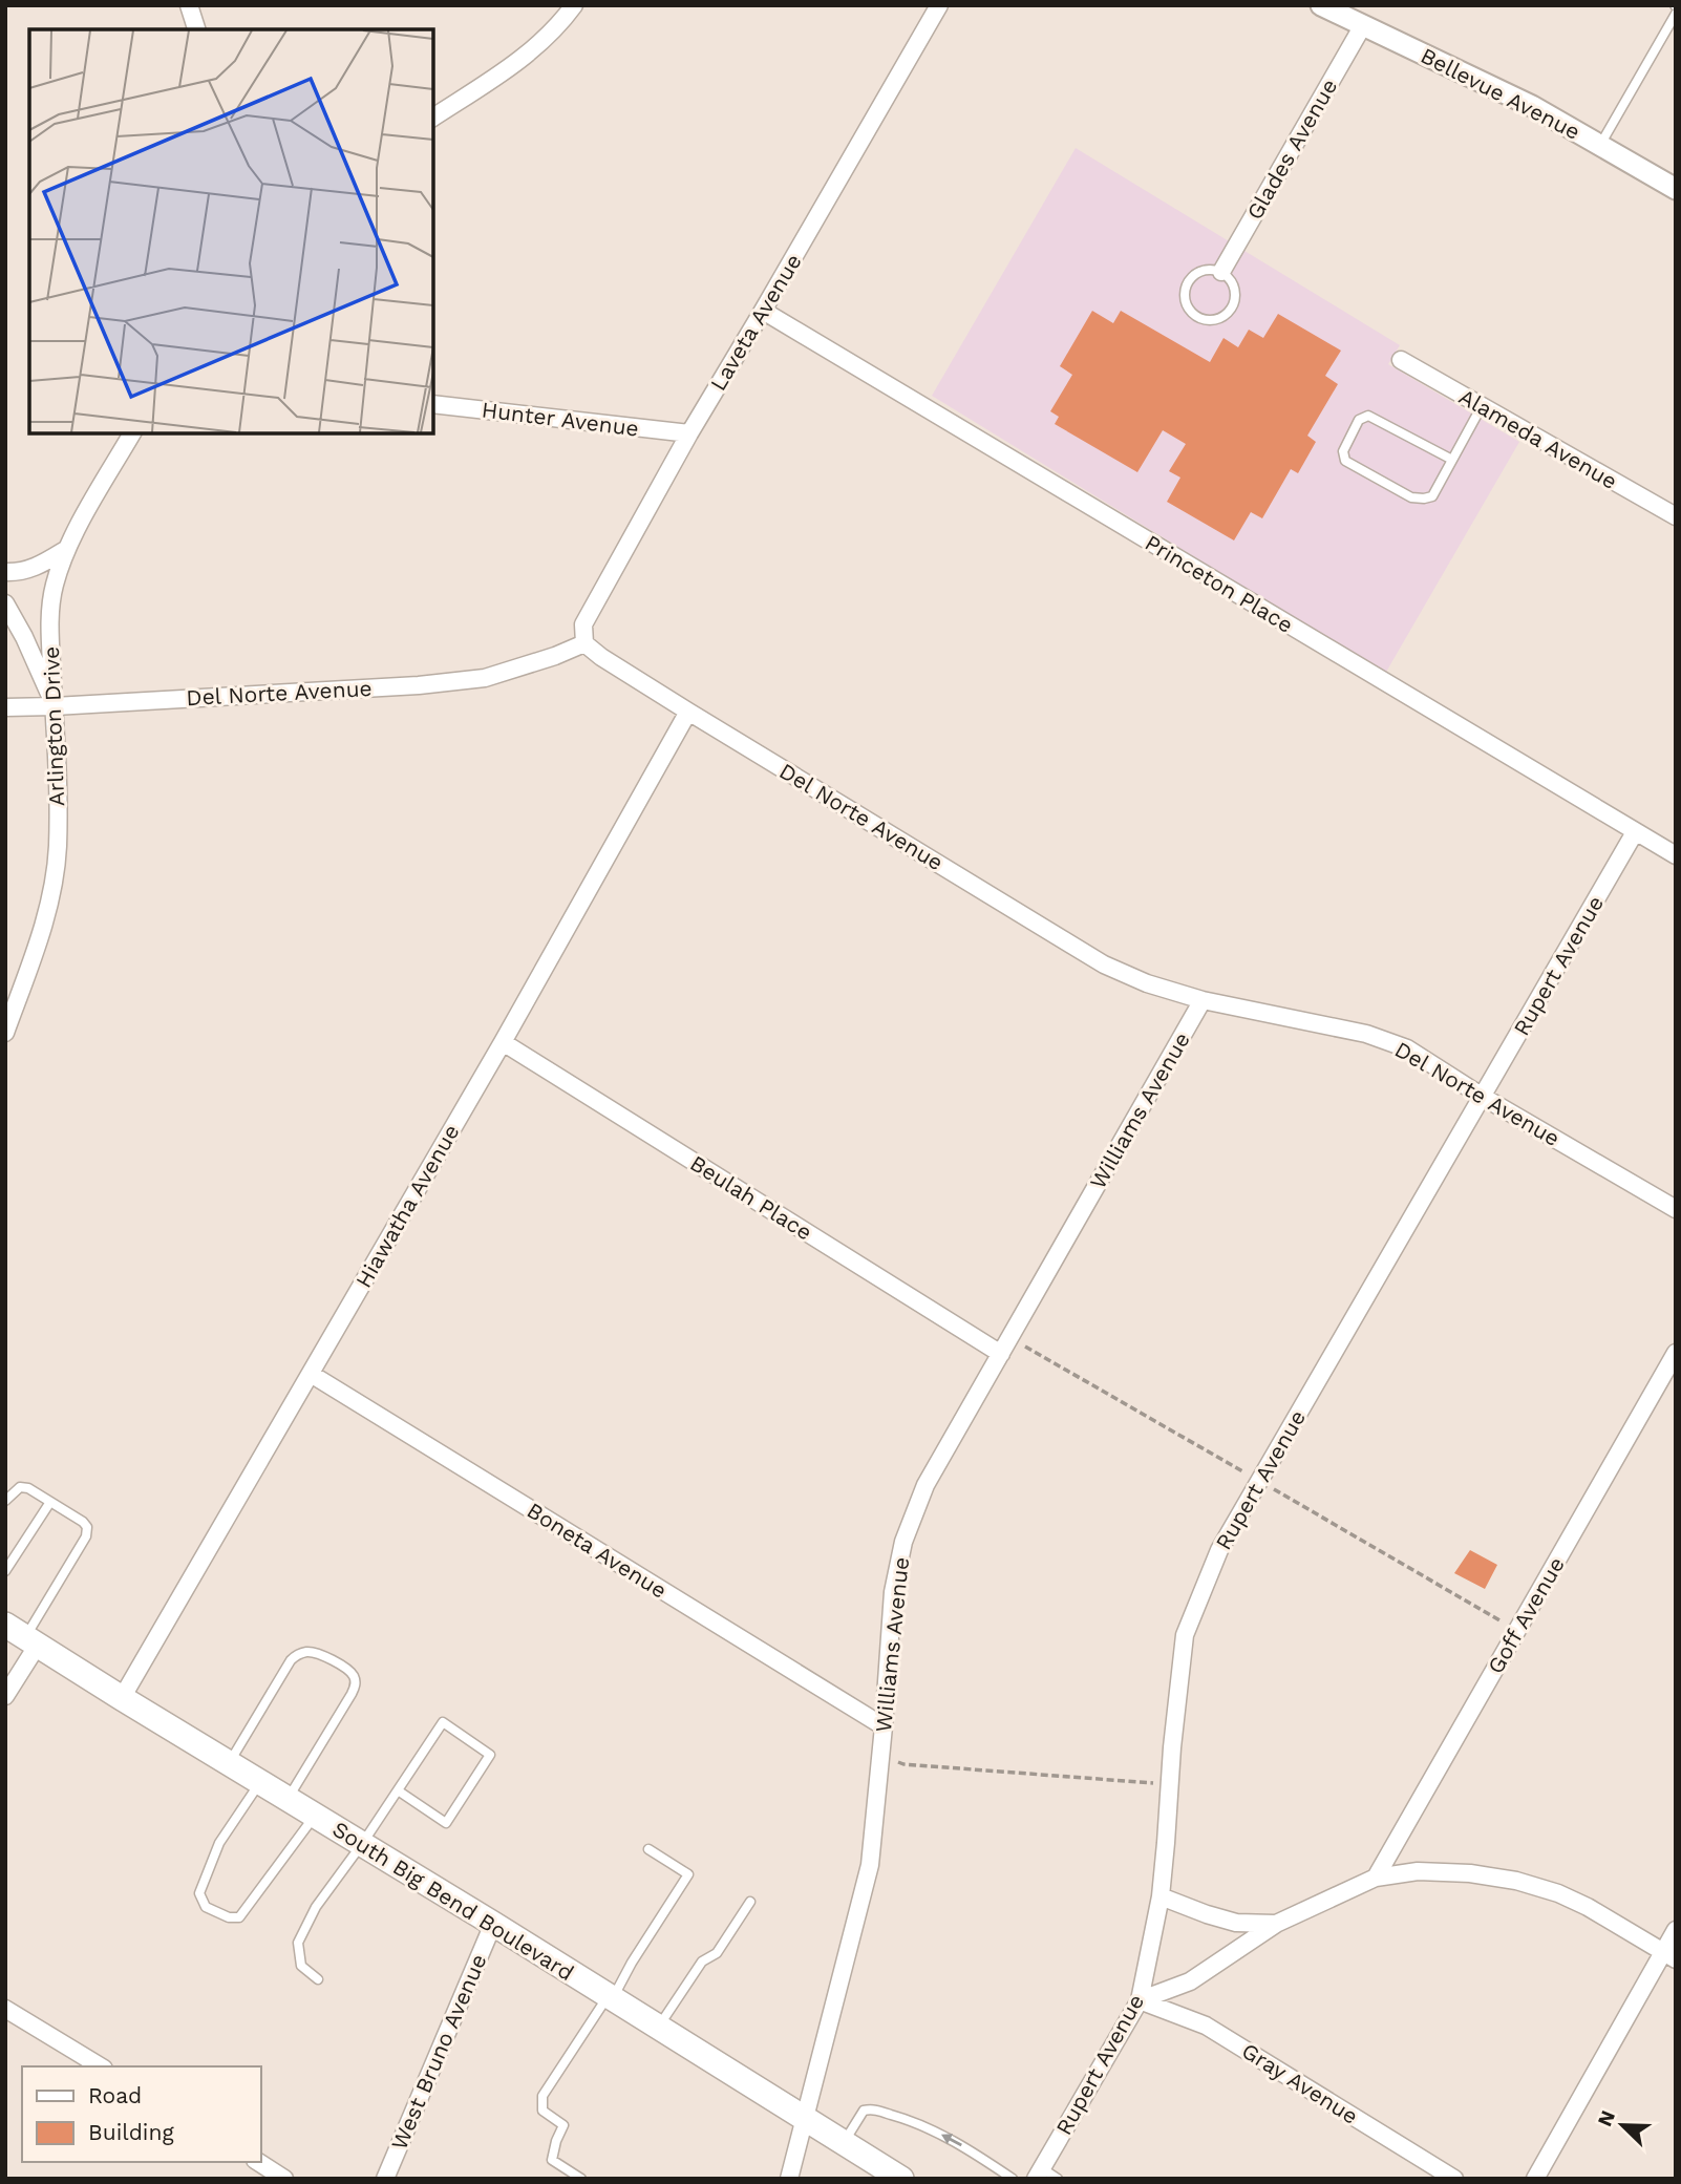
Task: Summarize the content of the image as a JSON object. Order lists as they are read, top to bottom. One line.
{"streets":{"main road":["South Big Bend Boulevard"],"street":["Bellevue Avenue","Glades Avenue","Laveta Avenue","Hunter Avenue","Alameda Avenue","Princeton Place","Del Norte Avenue","Arlington Drive","Rupert Avenue","Williams Avenue","Beulah Place","Hiawatha Avenue","Boneta Avenue","Goff Avenue","West Bruno Avenue","Gray Avenue"]},"crossings":[["Bellevue Avenue","Glades Avenue"],["Laveta Avenue","Hunter Avenue"],["Laveta Avenue","Princeton Place"],["Laveta Avenue","Del Norte Avenue"],["Princeton Place","Rupert Avenue"],["Del Norte Avenue","Arlington Drive"],["Del Norte Avenue","Rupert Avenue"],["Del Norte Avenue","Williams Avenue"],["Del Norte Avenue","Hiawatha Avenue"],["Rupert Avenue","Gray Avenue"],["Williams Avenue","Beulah Place"],["Williams Avenue","Boneta Avenue"],["Williams Avenue","South Big Bend Boulevard"],["Beulah Place","Hiawatha Avenue"],["Hiawatha Avenue","Boneta Avenue"],["Hiawatha Avenue","South Big Bend Boulevard"],["South Big Bend Boulevard","West Bruno Avenue"]],"legend":["Road","Building"],"north":"top left"}
